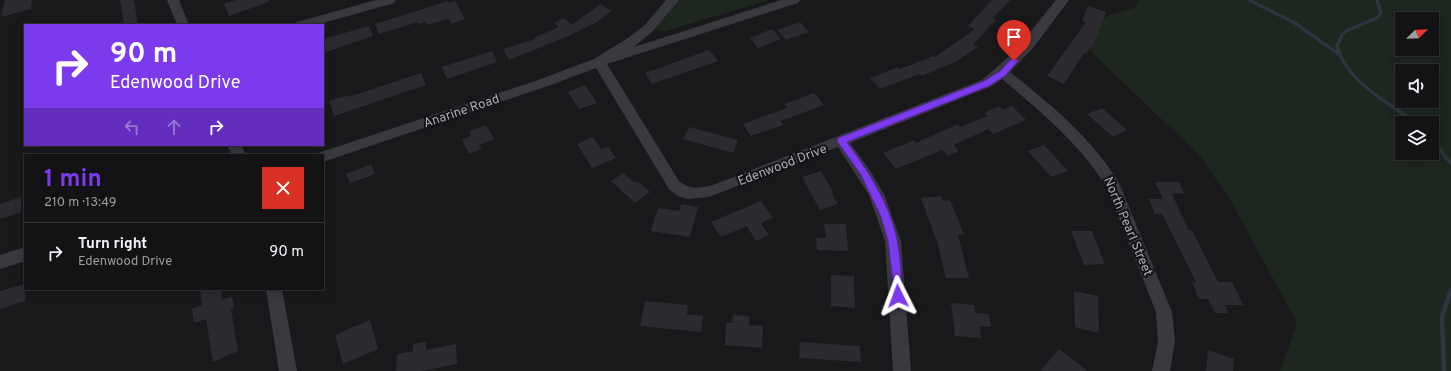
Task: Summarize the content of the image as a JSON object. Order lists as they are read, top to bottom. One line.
{"streets":{"street":["Anarine Road","Edenwood Drive","North Pearl Street"]},"crossings":[["Anarine Road","Edenwood Drive"],["Edenwood Drive","North Pearl Street"]],"north":"top right","page":{"turn":["90 m","Edenwood Drive"],"heading":["1 min","210 m · 13:49"],"list":[{"name":"Turn right","note":"Edenwood Drive","value":"90 m"}]}}
